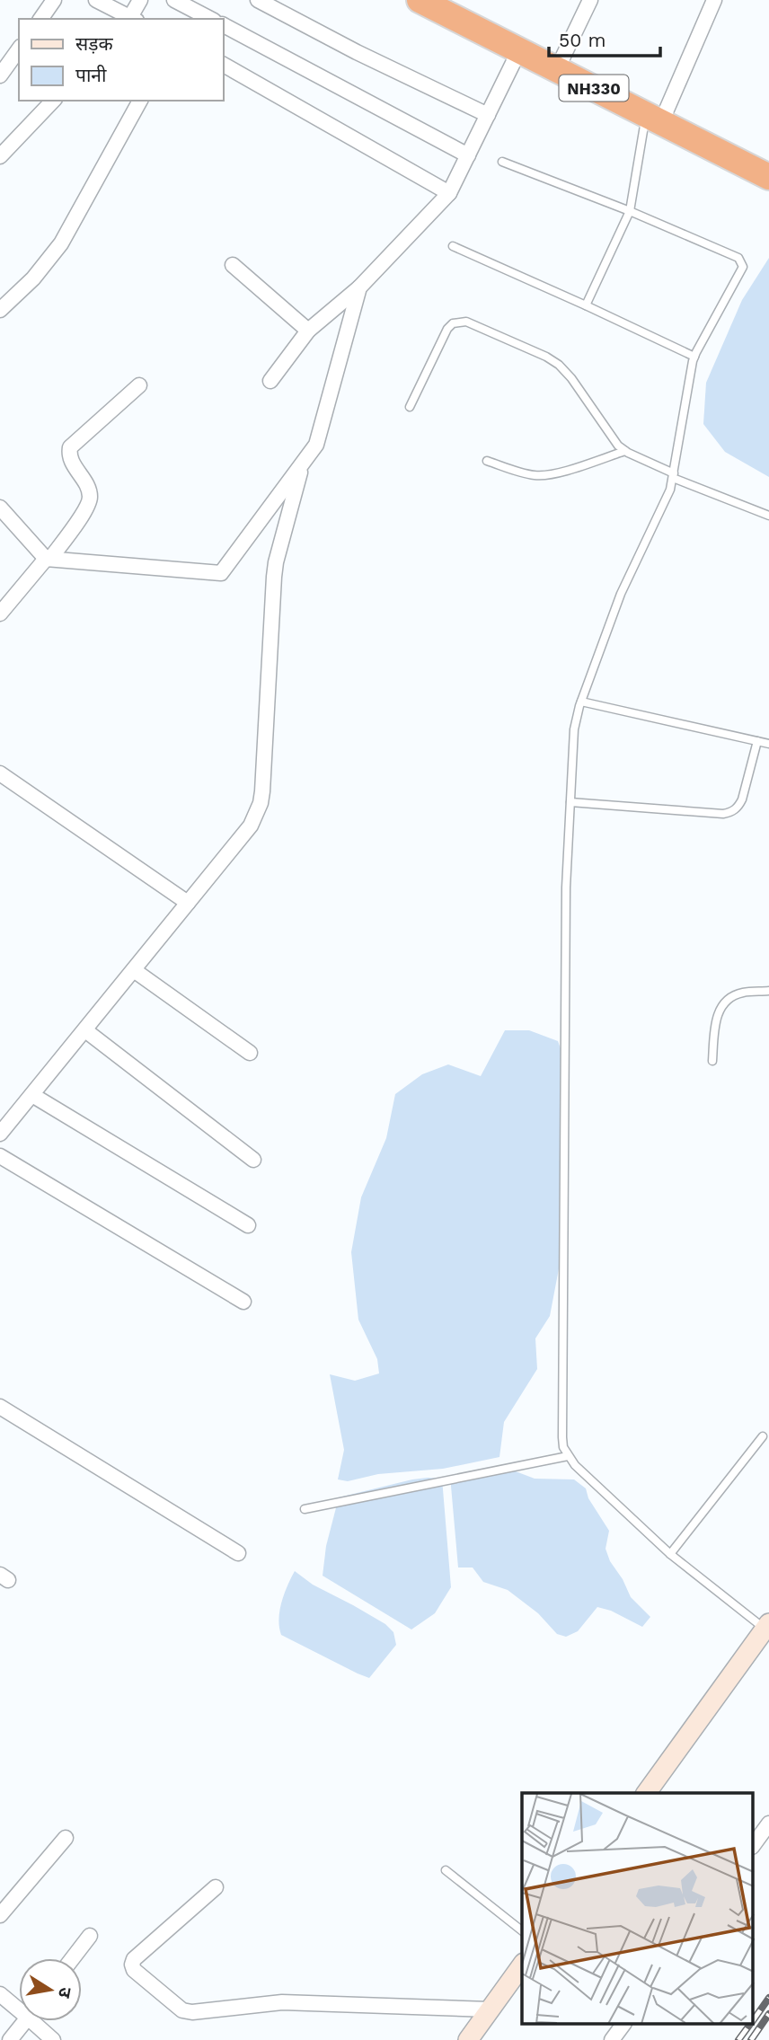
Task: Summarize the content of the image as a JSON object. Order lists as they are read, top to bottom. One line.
{"streets":{"highway":["NH330"]},"legend":["सड़क","पानी"],"scale_bar":"50 m","north":"right"}
